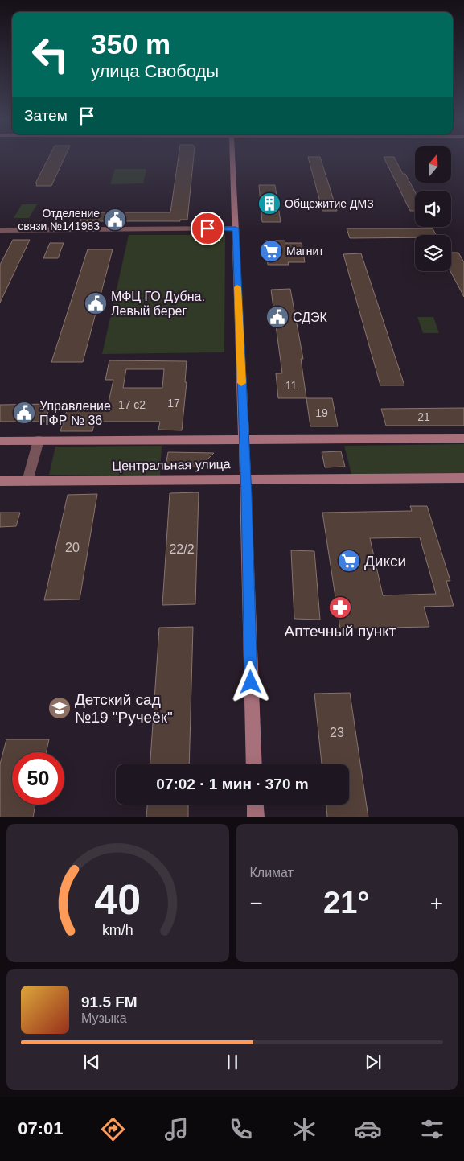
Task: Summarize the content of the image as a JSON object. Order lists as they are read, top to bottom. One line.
{"streets":{"main road":["Центральная улица"]},"places":{"building":["Общежитие ДМЗ"],"public building":["Отделение связи №141983","МФЦ ГО Дубна. Левый берег","СДЭК","Управление ПФР № 36"],"supermarket":["Магнит","Дикси"],"pharmacy":["Аптечный пункт"],"school or university":["Детский сад №19 \"Ручеёк\""]},"house_numbers":["11","17","17 с2","19","21","20","22/2","23"],"north":"top","page":{"turn":["350 m","улица Свободы"],"then":"Затем","limit":"50","trip":"07:02 · 1 мин · 370 m","tile":"Климат","heat":["−","21°","+"],"song":["91.5 FM","Музыка"],"tabs":"07:01","gauge":["40","km/h"]}}
